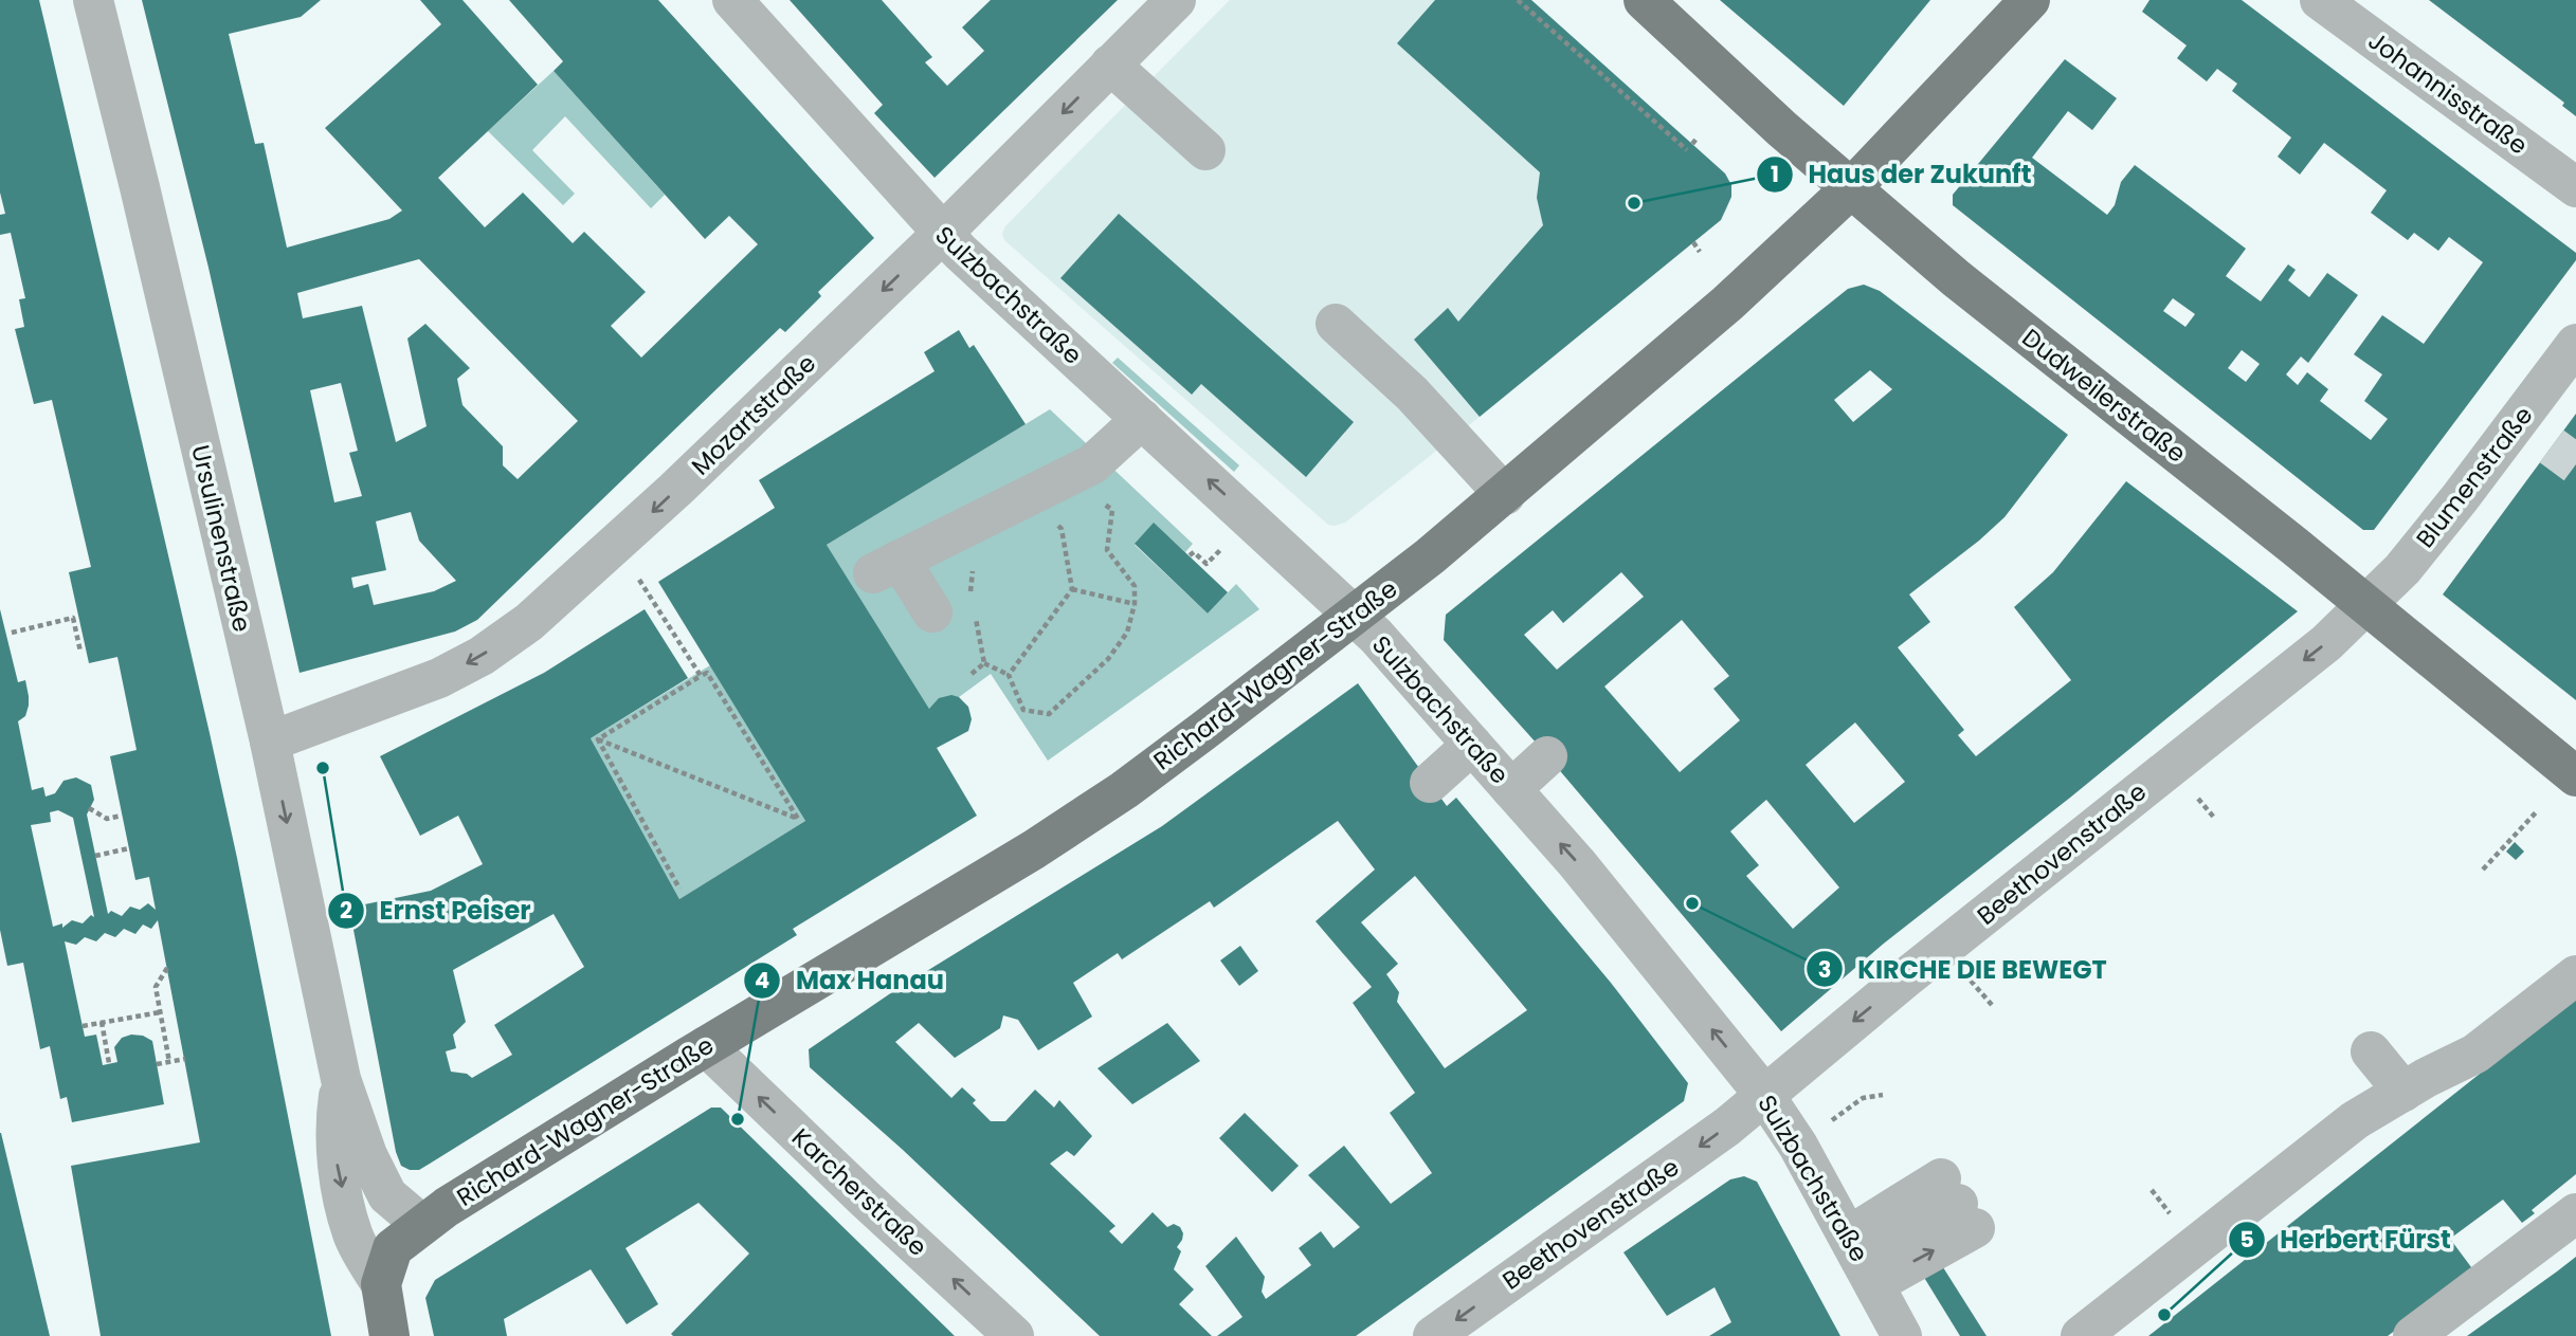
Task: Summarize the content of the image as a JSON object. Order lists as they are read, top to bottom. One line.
{"streets":{"main road":["Dudweilerstraße","Ursulinenstraße","Richard-Wagner-Straße"],"street":["Johannisstraße","Sulzbachstraße","Mozartstraße","Blumenstraße","Beethovenstraße","Karcherstraße"]},"crossings":[["Sulzbachstraße","Mozartstraße"],["Sulzbachstraße","Richard-Wagner-Straße"],["Sulzbachstraße","Beethovenstraße"],["Dudweilerstraße","Blumenstraße"],["Dudweilerstraße","Richard-Wagner-Straße"],["Dudweilerstraße","Beethovenstraße"],["Mozartstraße","Ursulinenstraße"],["Blumenstraße","Beethovenstraße"],["Ursulinenstraße","Richard-Wagner-Straße"],["Richard-Wagner-Straße","Karcherstraße"]],"one_way":["Mozartstraße","Beethovenstraße","Karcherstraße"],"places":["Haus der Zukunft","Ernst Peiser","KIRCHE DIE BEWEGT","Max Hanau","Herbert Fürst"]}
